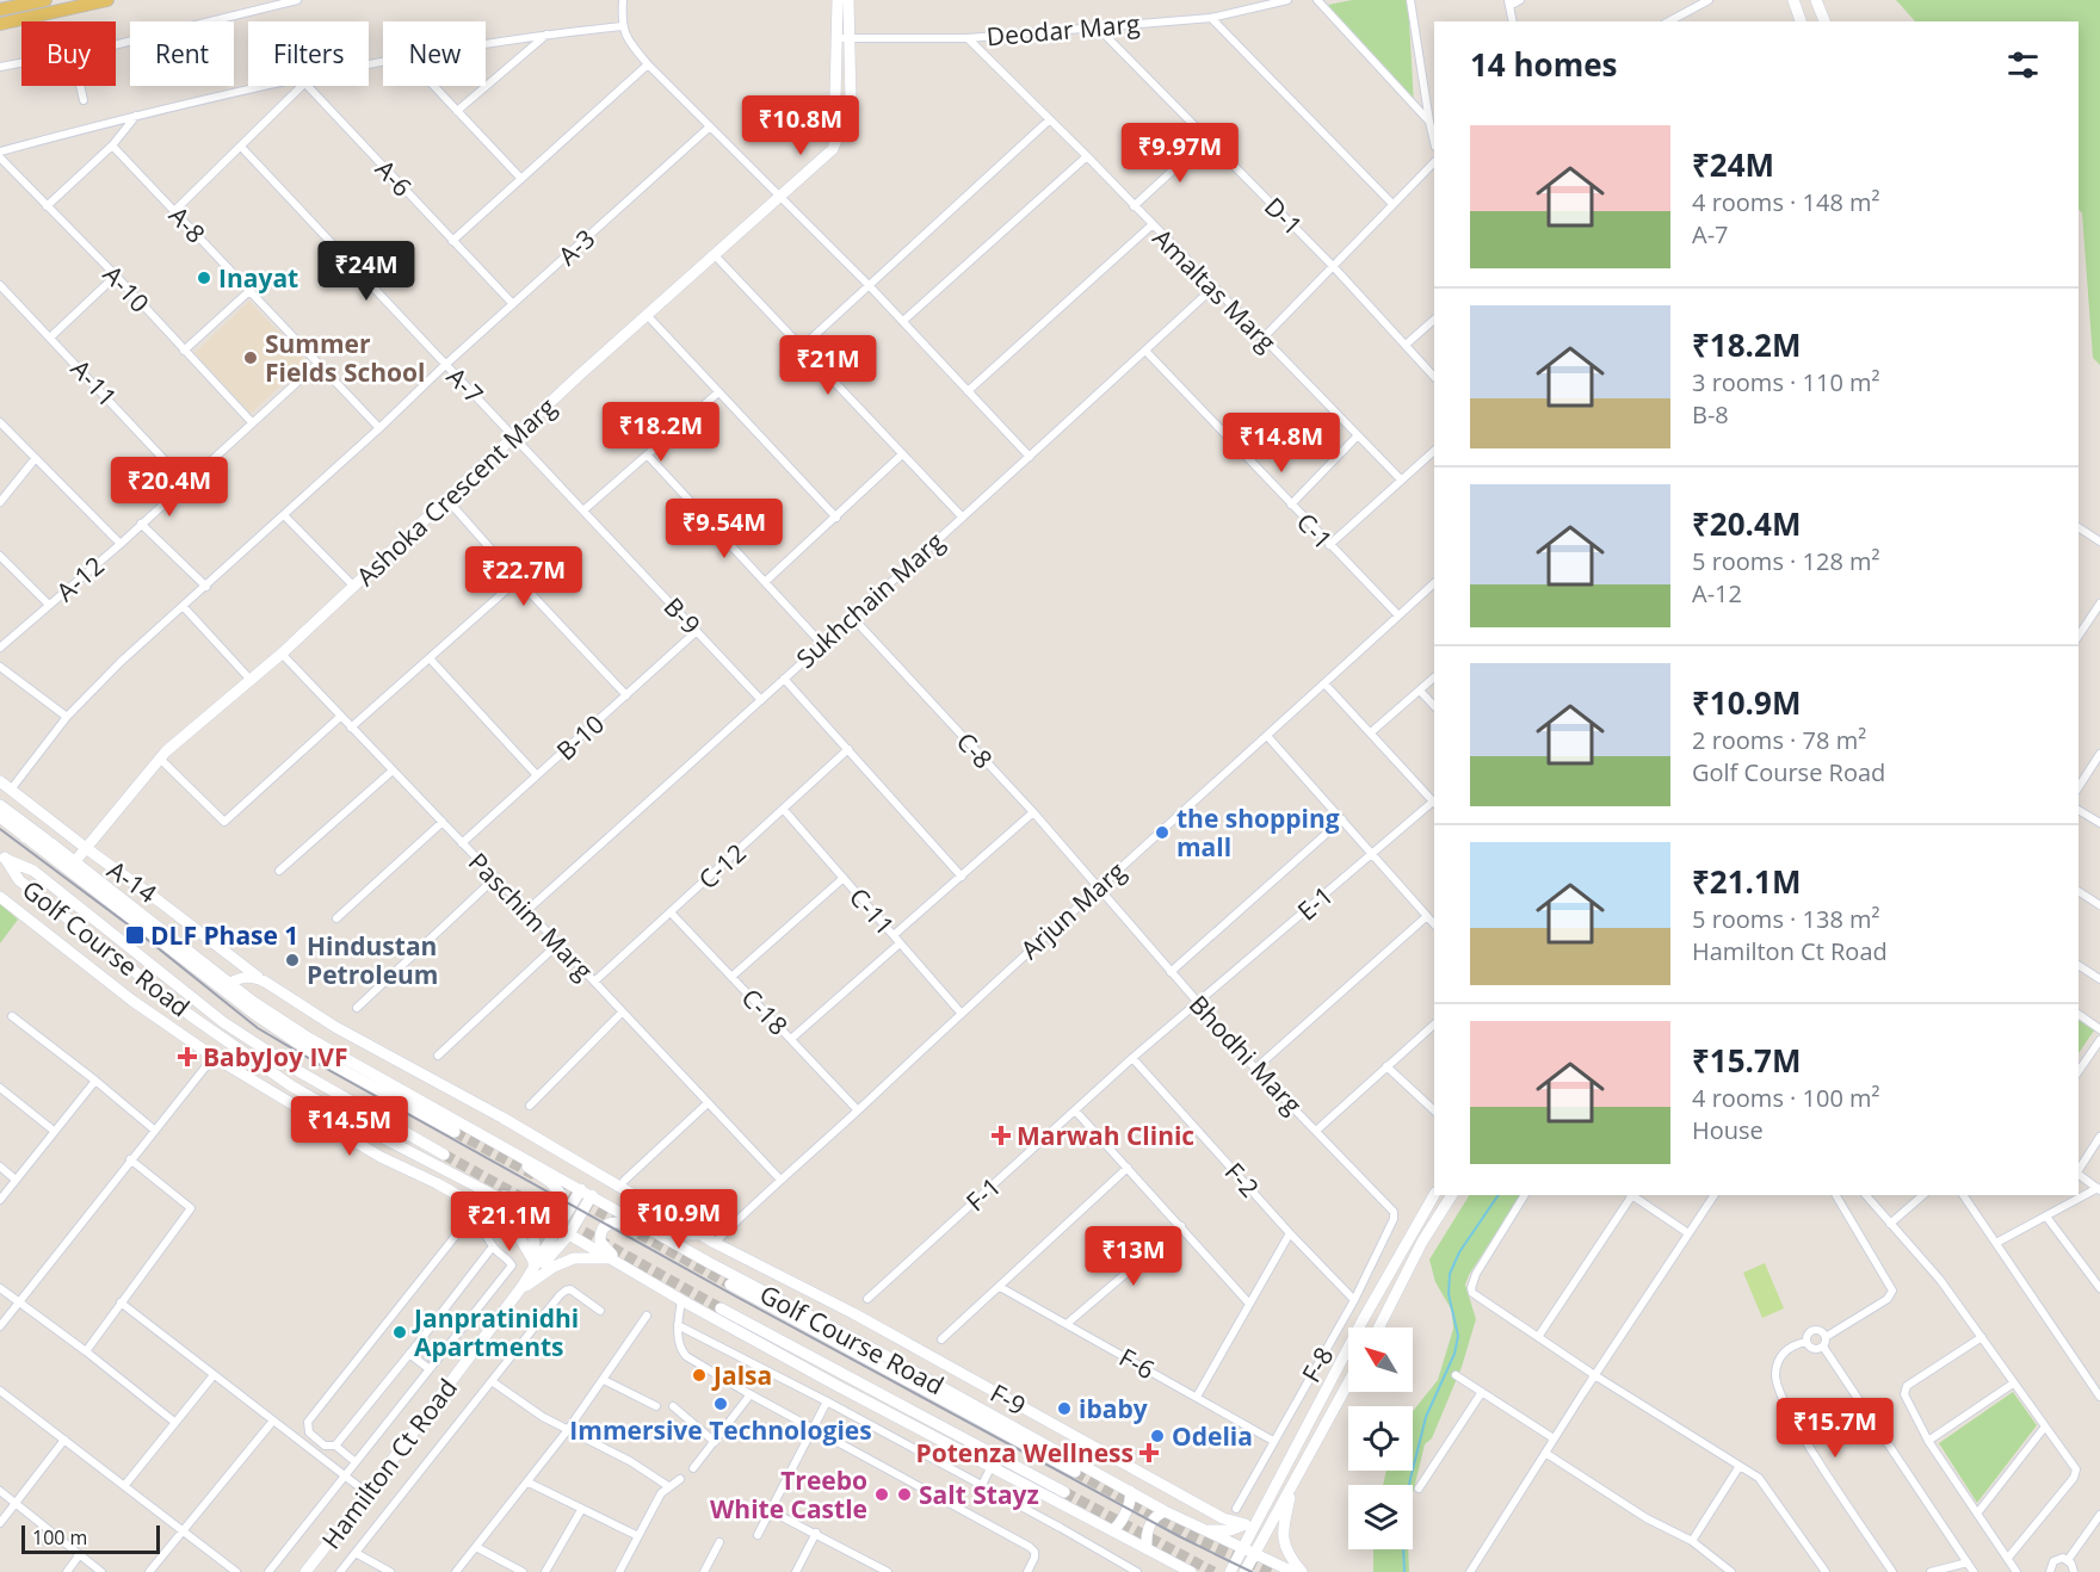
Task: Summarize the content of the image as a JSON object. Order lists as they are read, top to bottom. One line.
{"streets":{"street":["Deodar Marg","A-6","D-1","A-8","A-3","A-10","Amaltas Marg","A-11","A-7","Ashoka Crescent Marg","C-1","A-12","Sukhchain Marg","B-9","B-10","C-8","C-12","A-14","E-1","Arjun Marg","C-11","Paschim Marg","Golf Course Road","C-18","Bhodhi Marg","F-2","F-1","F-6","F-8","F-9","Hamilton Ct Road"]},"crossings":[["Deodar Marg","D-1"],["Deodar Marg","Amaltas Marg"],["Deodar Marg","Ashoka Crescent Marg"],["A-6","A-3"],["A-8","A-3"],["A-8","A-12"],["A-3","A-7"],["A-3","A-14"],["A-10","A-12"],["Amaltas Marg","Sukhchain Marg"],["A-11","A-12"],["A-7","Ashoka Crescent Marg"],["A-7","B-9"],["Ashoka Crescent Marg","B-9"],["Ashoka Crescent Marg","A-14"],["Ashoka Crescent Marg","Paschim Marg"],["Ashoka Crescent Marg","Golf Course Road"],["C-1","Sukhchain Marg"],["C-1","Arjun Marg"],["Sukhchain Marg","B-9"],["Sukhchain Marg","C-8"],["Sukhchain Marg","Paschim Marg"],["B-9","B-10"],["B-10","Paschim Marg"],["C-8","Arjun Marg"],["C-8","Bhodhi Marg"],["C-12","C-11"],["C-12","Paschim Marg"],["C-12","C-18"],["E-1","Bhodhi Marg"],["E-1","F-1"],["Arjun Marg","C-11"],["Arjun Marg","Paschim Marg"],["Arjun Marg","C-18"],["Arjun Marg","Bhodhi Marg"],["Arjun Marg","F-9"],["Golf Course Road","Hamilton Ct Road"],["Bhodhi Marg","F-1"],["Bhodhi Marg","F-8"],["F-2","F-1"],["F-2","F-8"],["F-6","F-8"]],"places":{"other":["Inayat","Summer Fields School","the shopping mall","Hindustan Petroleum","Janpratinidhi Apartments","Jalsa","Immersive Technologies","ibaby","Odelia","Treebo White Castle","Salt Stayz"],"transit":["DLF Phase 1"],"health":["BabyJoy IVF","Marwah Clinic","Potenza Wellness"]},"scale_bar":"100 m","north":"top left","page":{"chip":["Buy","Rent","Filters","New"],"heading":"14 homes","price":["₹10.8M","₹9.97M","₹24M","₹21M","₹18.2M","₹14.8M","₹20.4M","₹9.54M","₹22.7M","₹14.5M","₹10.9M","₹21.1M","₹13M","₹15.7M"],"list":[{"name":"₹24M","note":"4 rooms · 148 m² · A-7"},{"name":"₹18.2M","note":"3 rooms · 110 m² · B-8"},{"name":"₹20.4M","note":"5 rooms · 128 m² · A-12"},{"name":"₹10.9M","note":"2 rooms · 78 m² · Golf Course Road"},{"name":"₹21.1M","note":"5 rooms · 138 m² · Hamilton Ct Road"},{"name":"₹15.7M","note":"4 rooms · 100 m² · House"}],"scale":"100 m"}}
